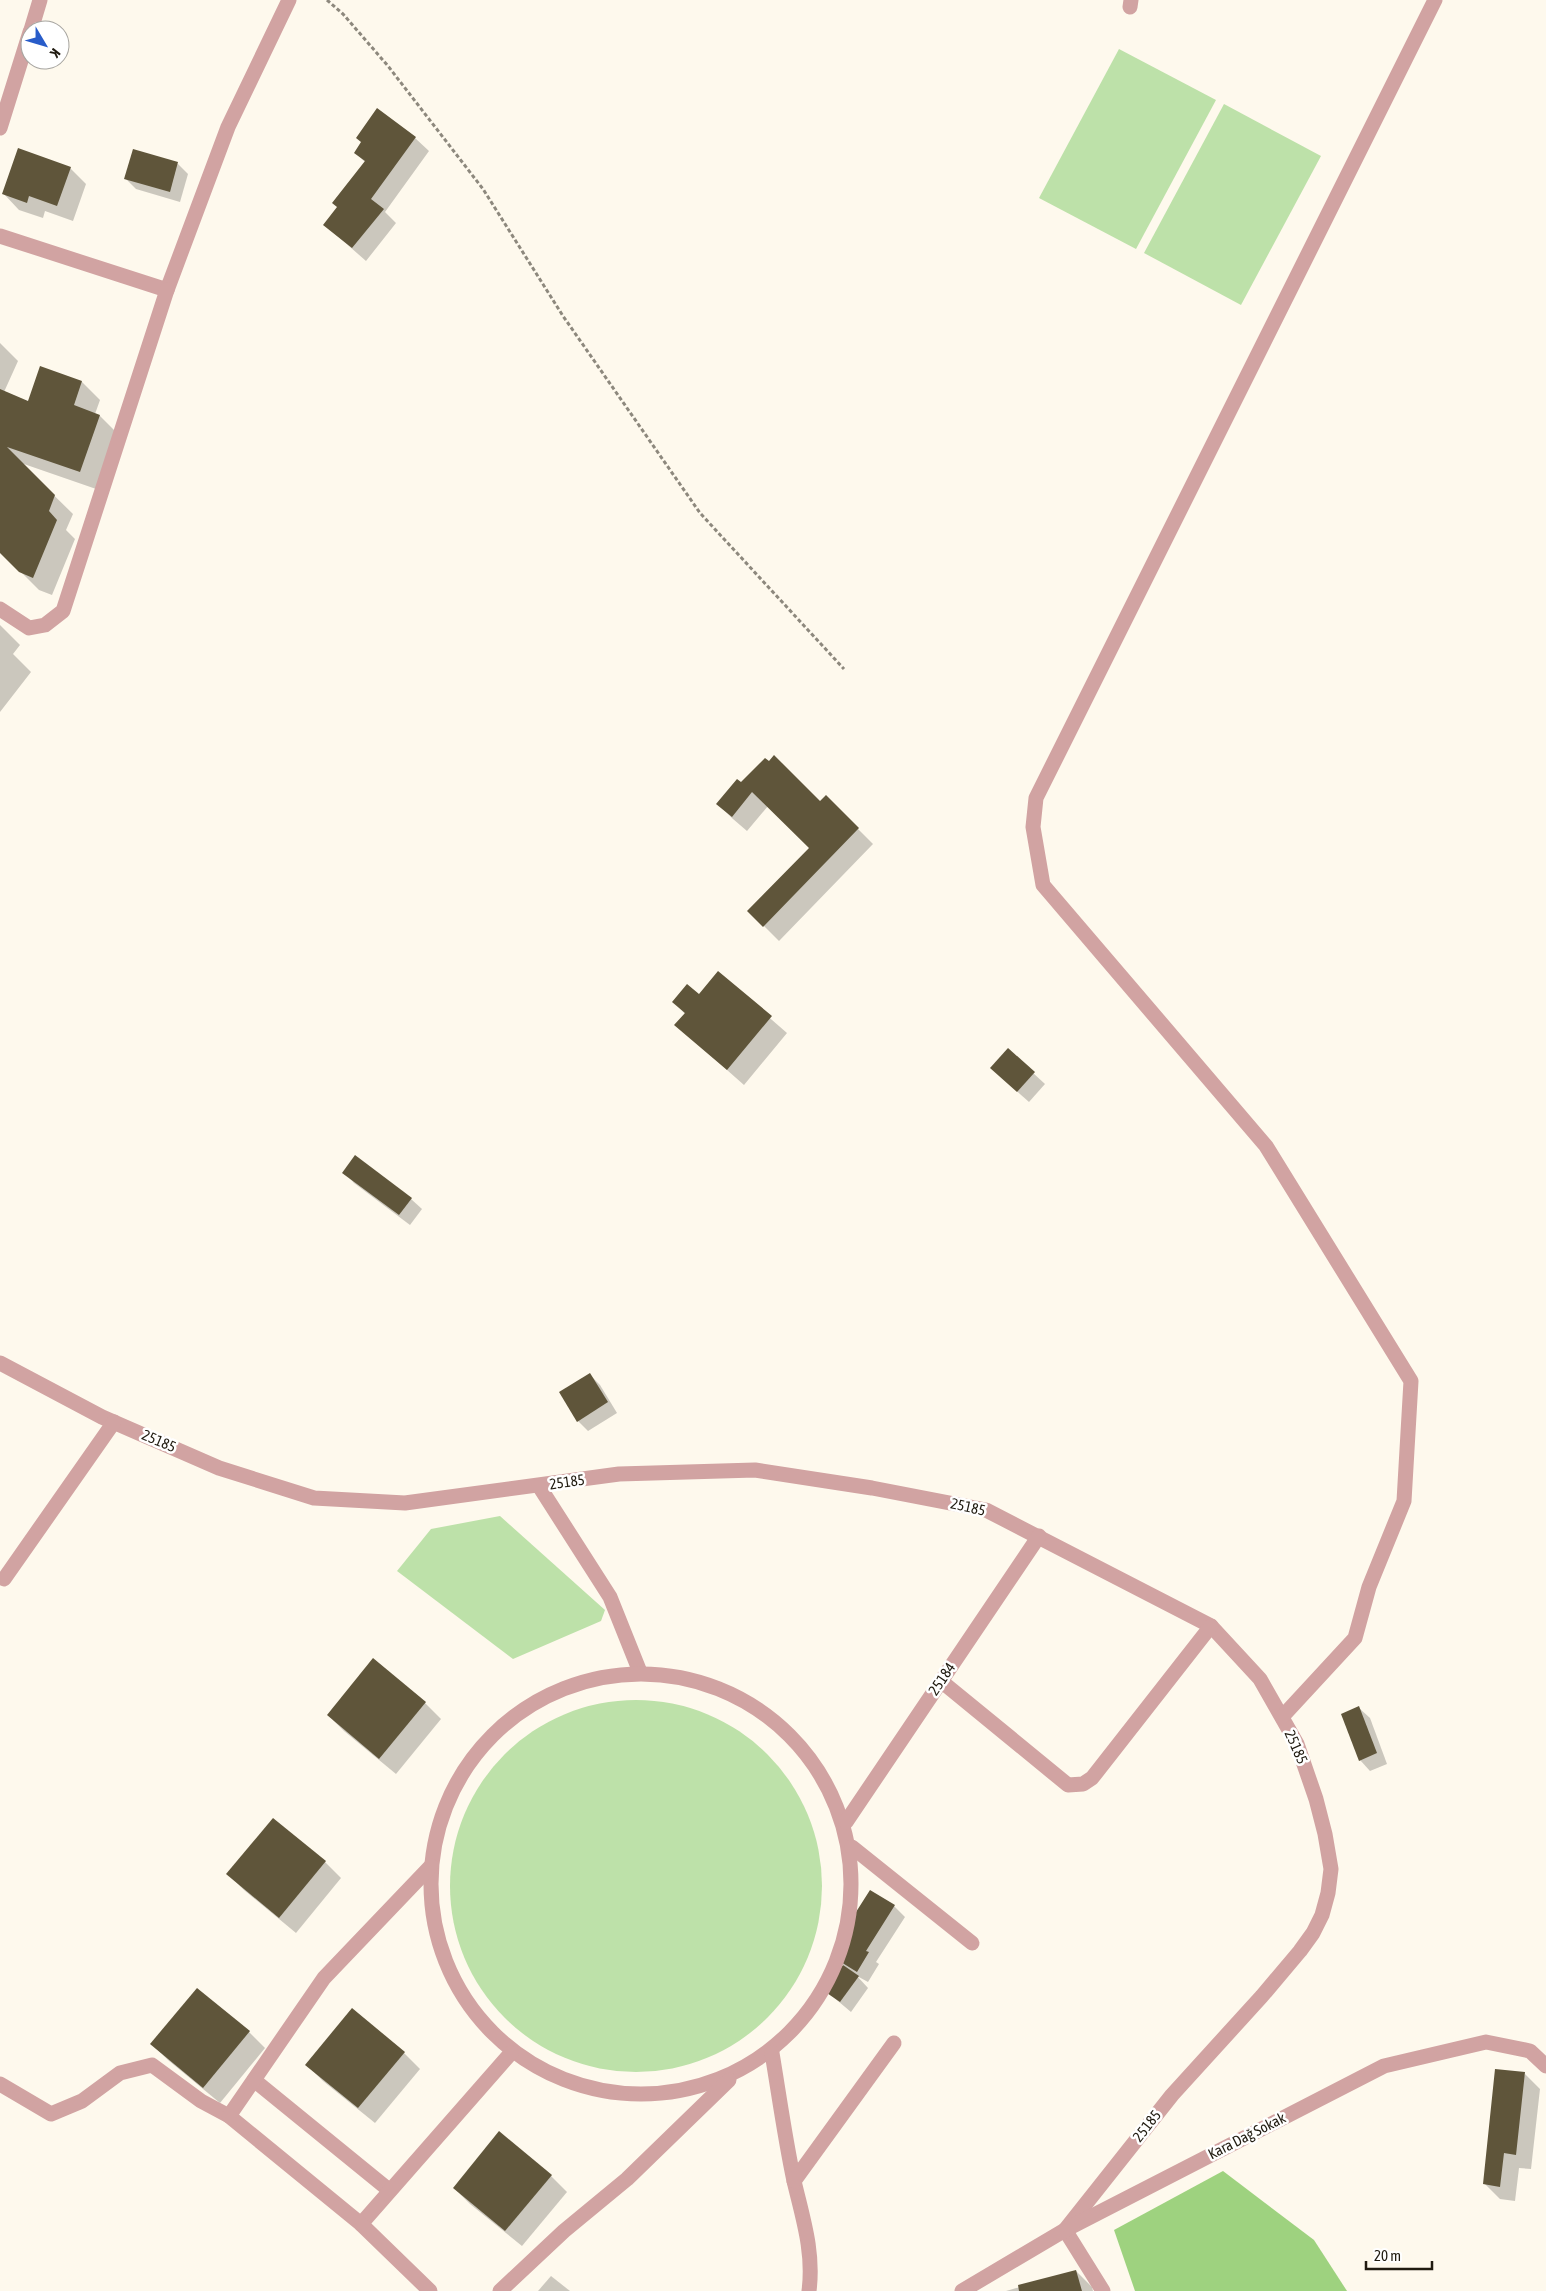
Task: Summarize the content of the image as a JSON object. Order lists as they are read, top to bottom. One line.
{"streets":{"street":["25185","25184","Kara Dağ Sokak"]},"crossings":[["25185","25184"],["25185","Kara Dağ Sokak"]],"scale_bar":"20 m","north":"bottom right"}
